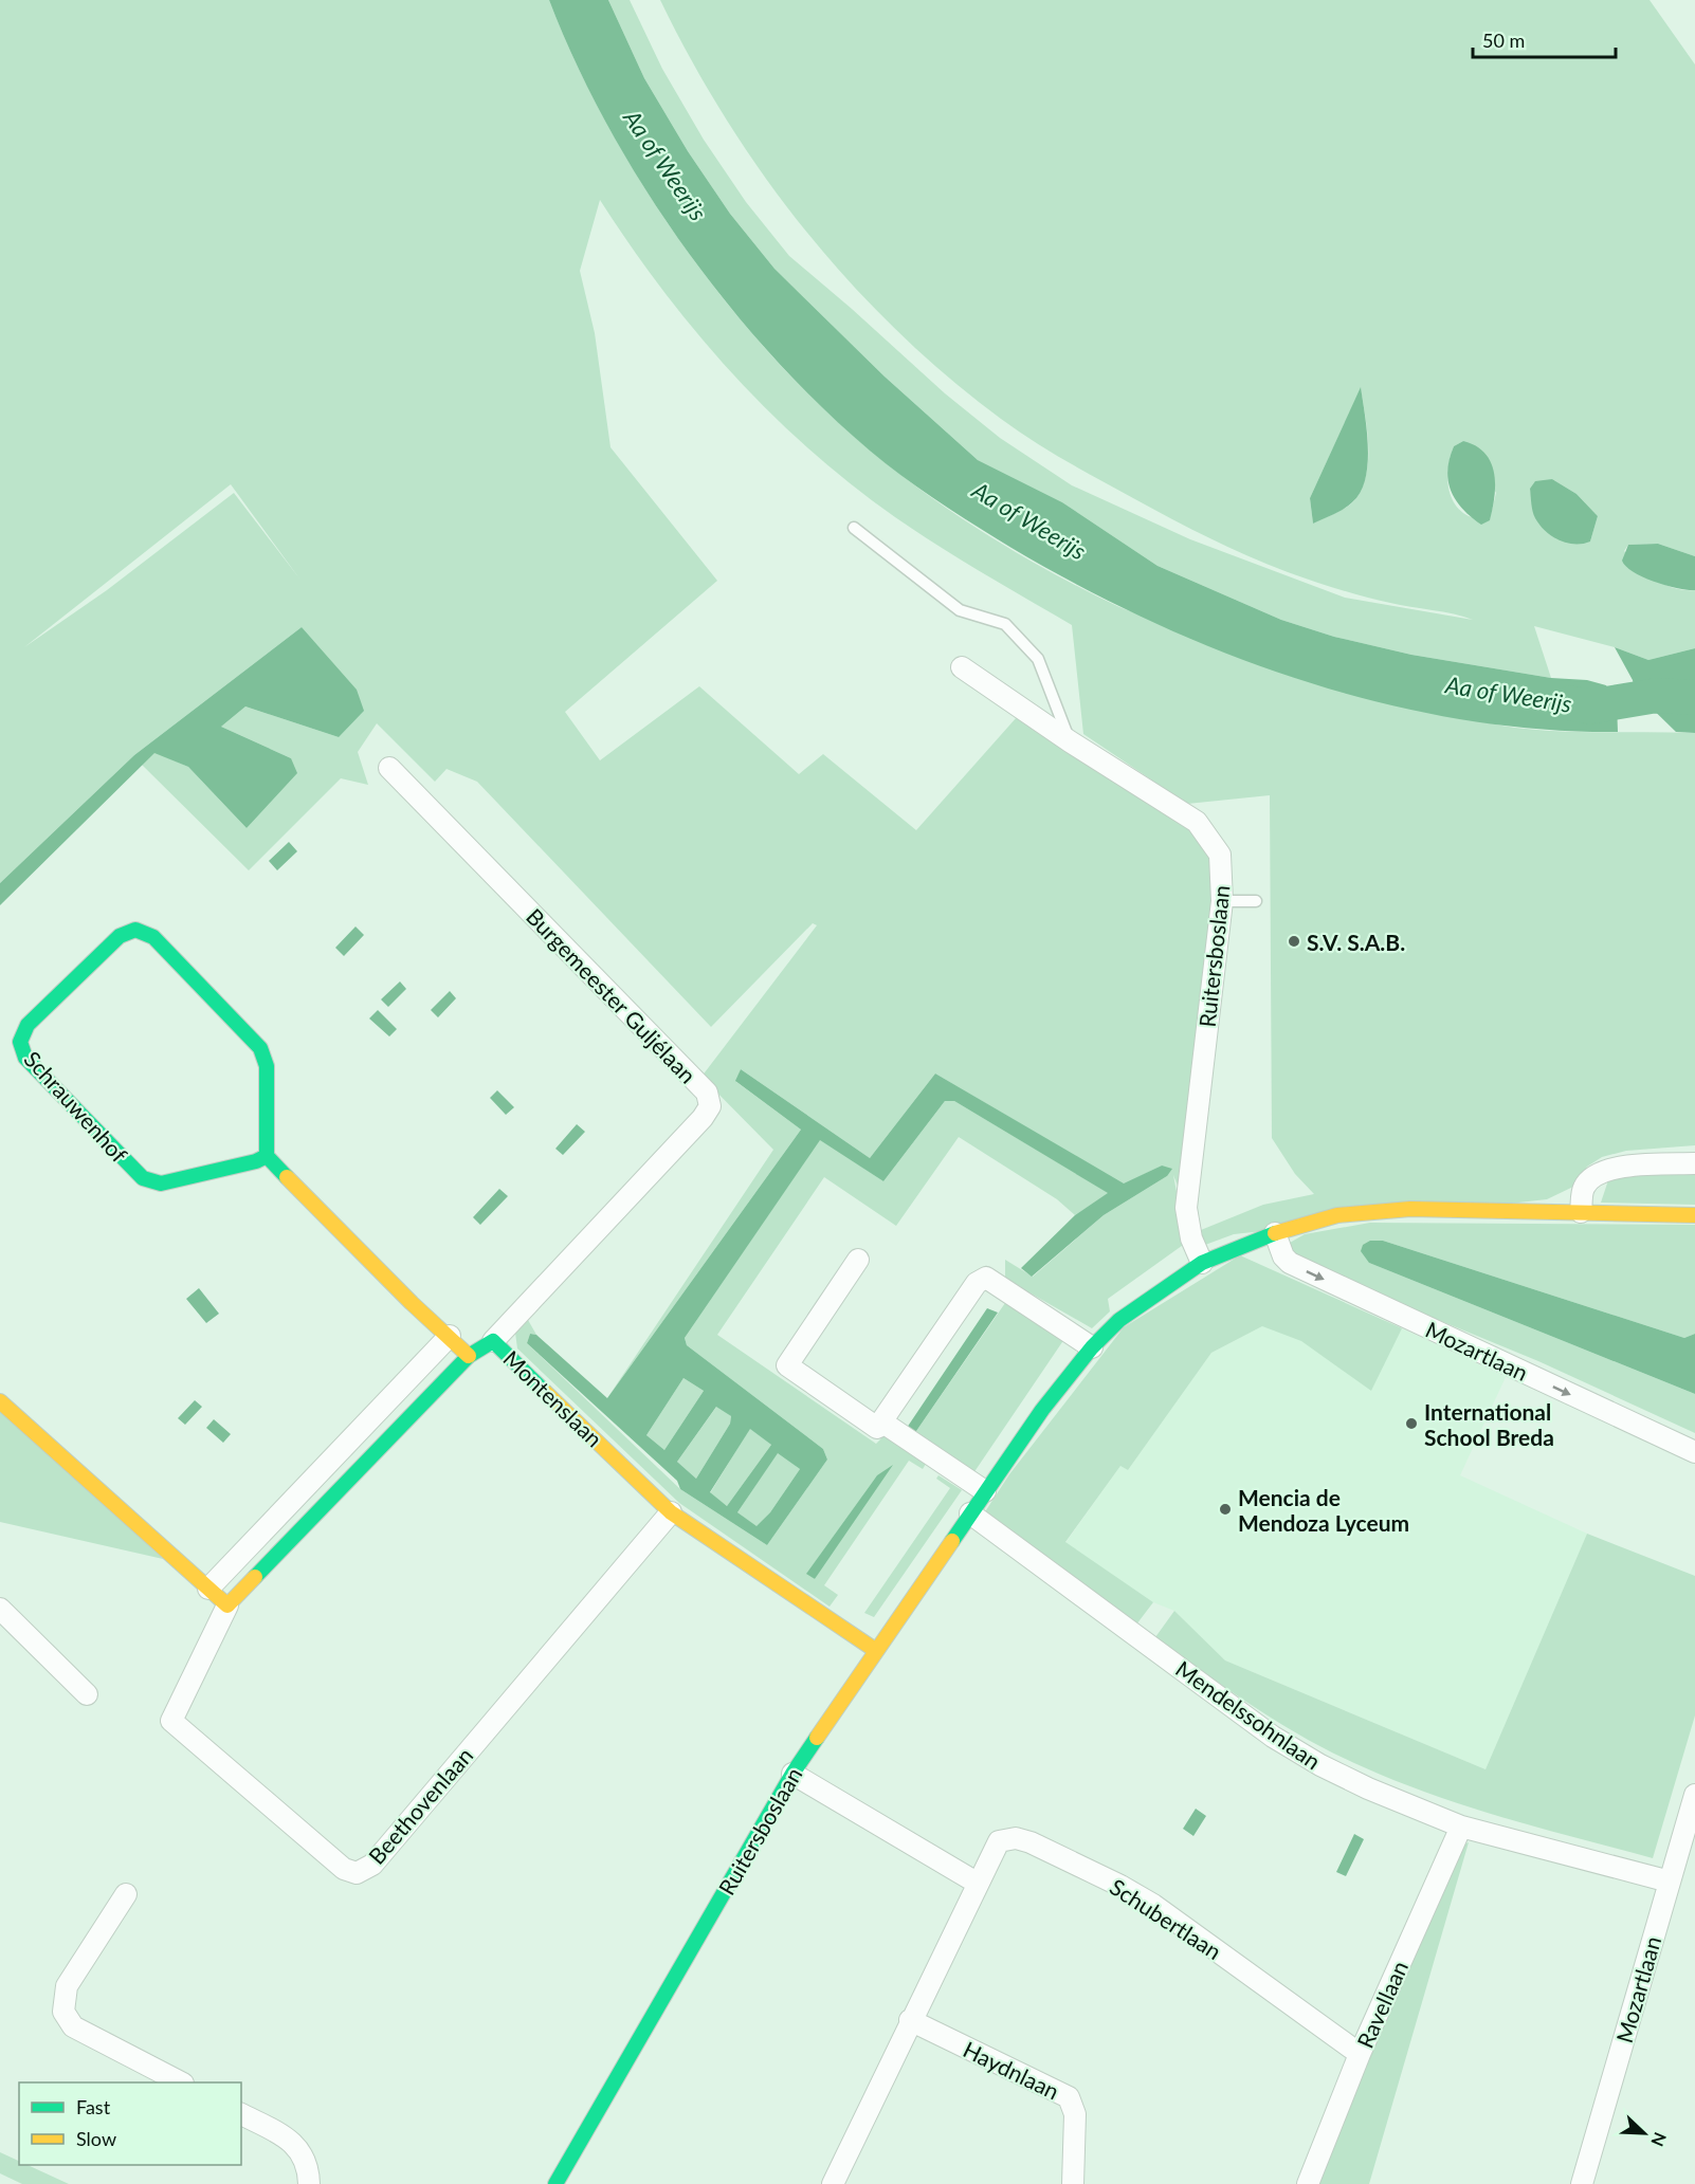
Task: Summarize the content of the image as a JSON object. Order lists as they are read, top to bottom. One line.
{"streets":{"street":["Ruitersboslaan","Burgemeester Guljélaan","Schrauwenhof","Mozartlaan","Montenslaan","Mendelssohnlaan","Beethovenlaan","Schubertlaan","Ravellaan","Haydnlaan"]},"crossings":[["Ruitersboslaan","Mozartlaan"],["Ruitersboslaan","Montenslaan"],["Ruitersboslaan","Mendelssohnlaan"],["Burgemeester Guljélaan","Montenslaan"],["Mozartlaan","Mendelssohnlaan"],["Montenslaan","Beethovenlaan"],["Mendelssohnlaan","Ravellaan"],["Schubertlaan","Ravellaan"],["Schubertlaan","Haydnlaan"]],"one_way":["Mozartlaan"],"water":["Aa of Weerijs"],"places":["S.V. S.A.B.","International School Breda","Mencia de Mendoza Lyceum"],"legend":["Fast","Slow"],"scale_bar":"50 m","north":"bottom right"}
